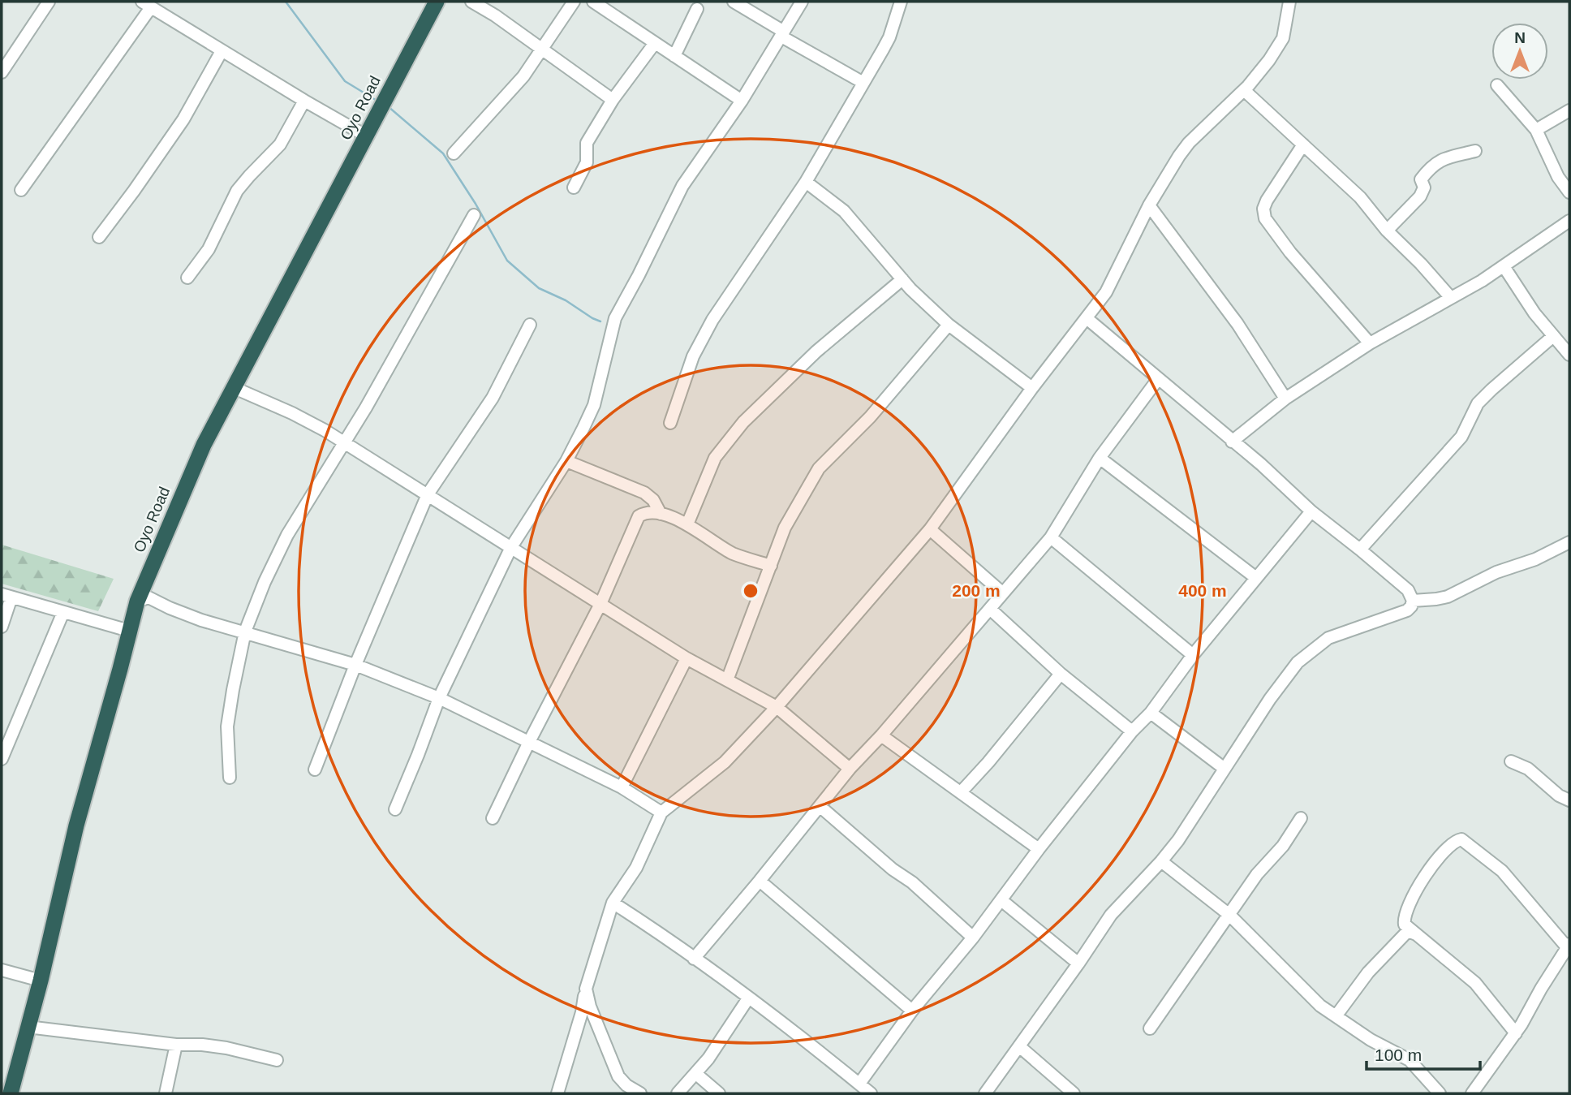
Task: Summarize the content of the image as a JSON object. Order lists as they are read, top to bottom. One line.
{"streets":{"highway":["Oyo Road"]},"scale_bar":"100 m","north":"top","rings":["200 m","400 m"]}
